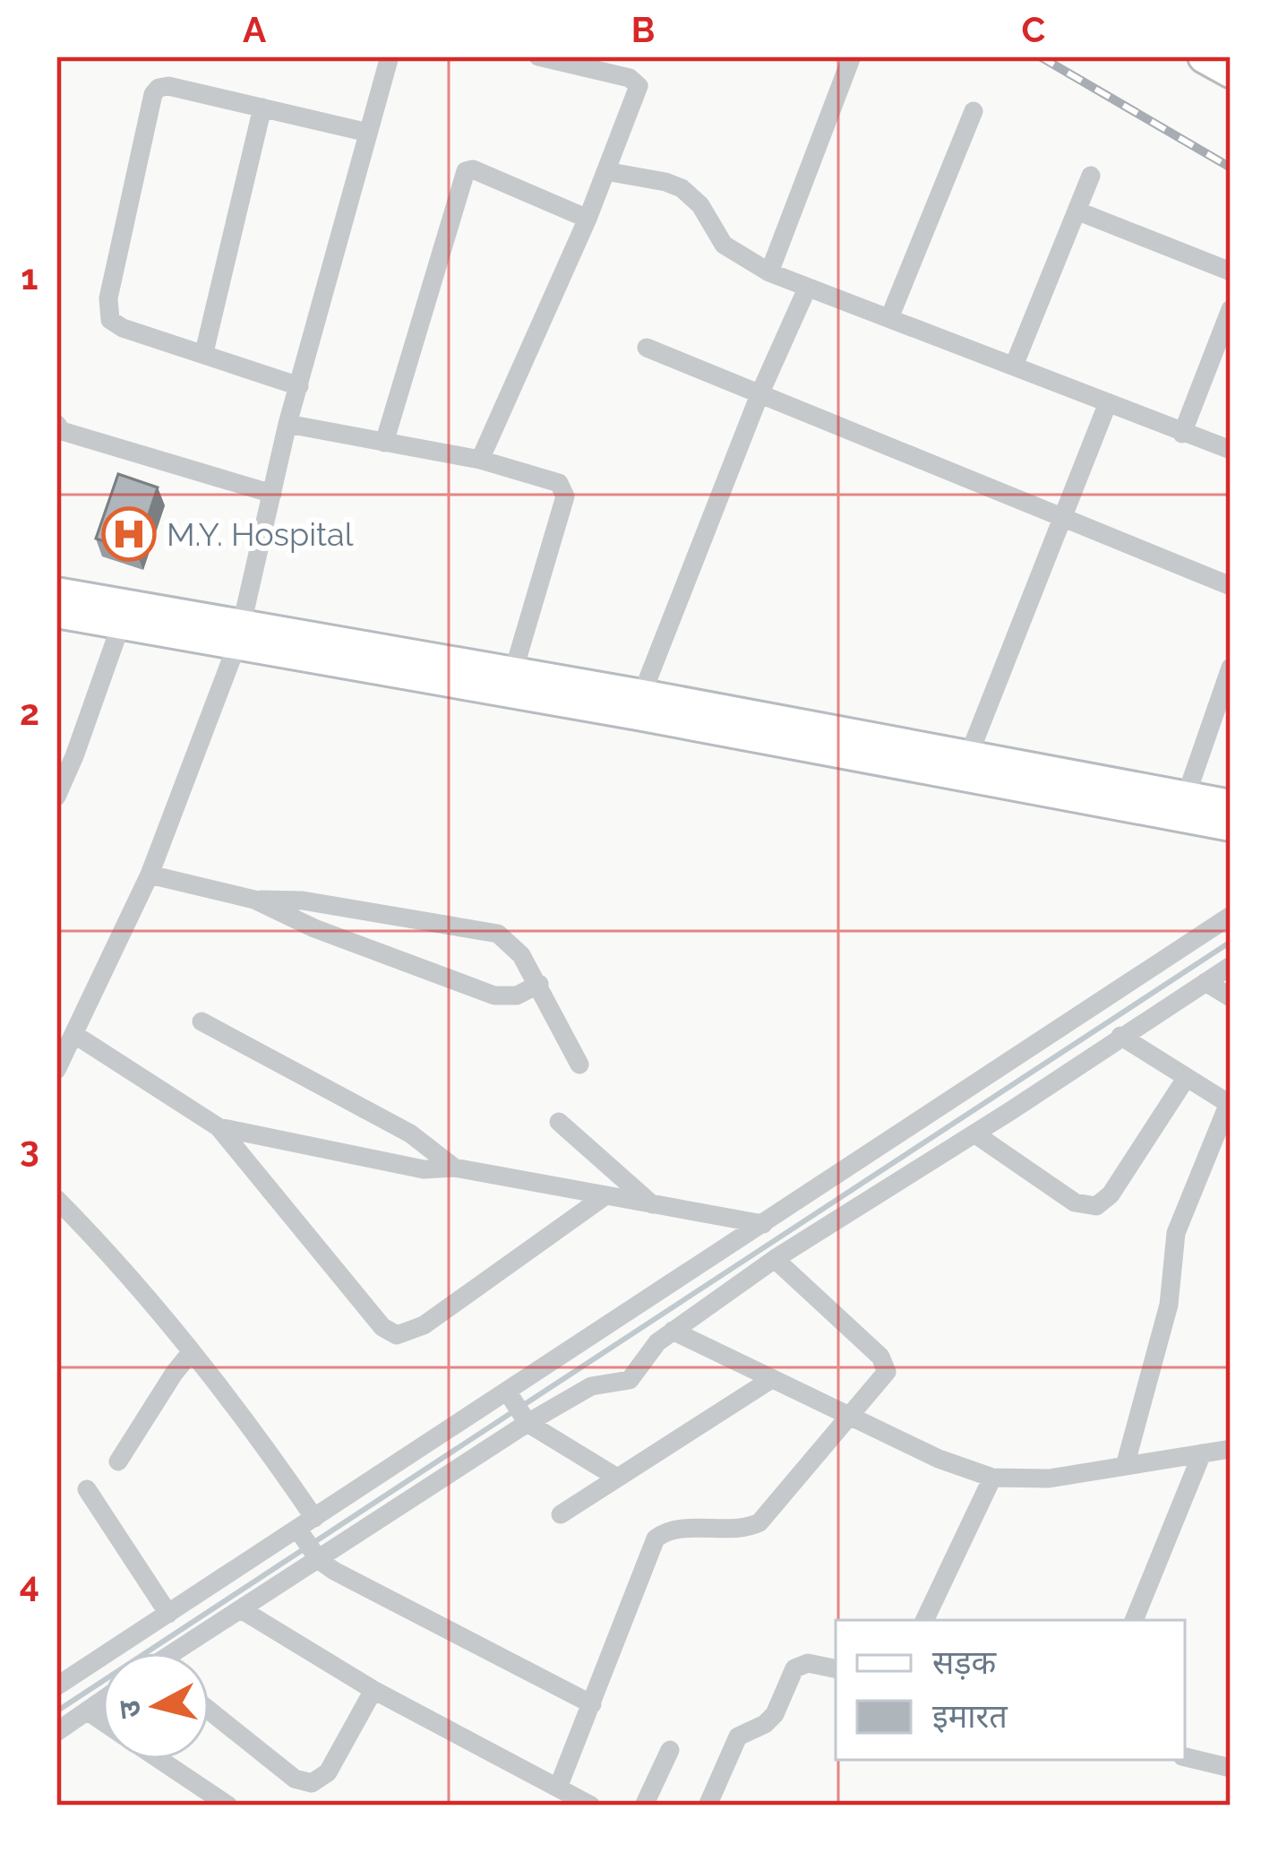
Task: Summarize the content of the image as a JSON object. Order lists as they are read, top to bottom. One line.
{"places":{"hospital":["M.Y. Hospital"]},"legend":["सड़क","इमारत"],"north":"left","grid":{"columns":["A","B","C"],"rows":["1","2","3","4"]}}
